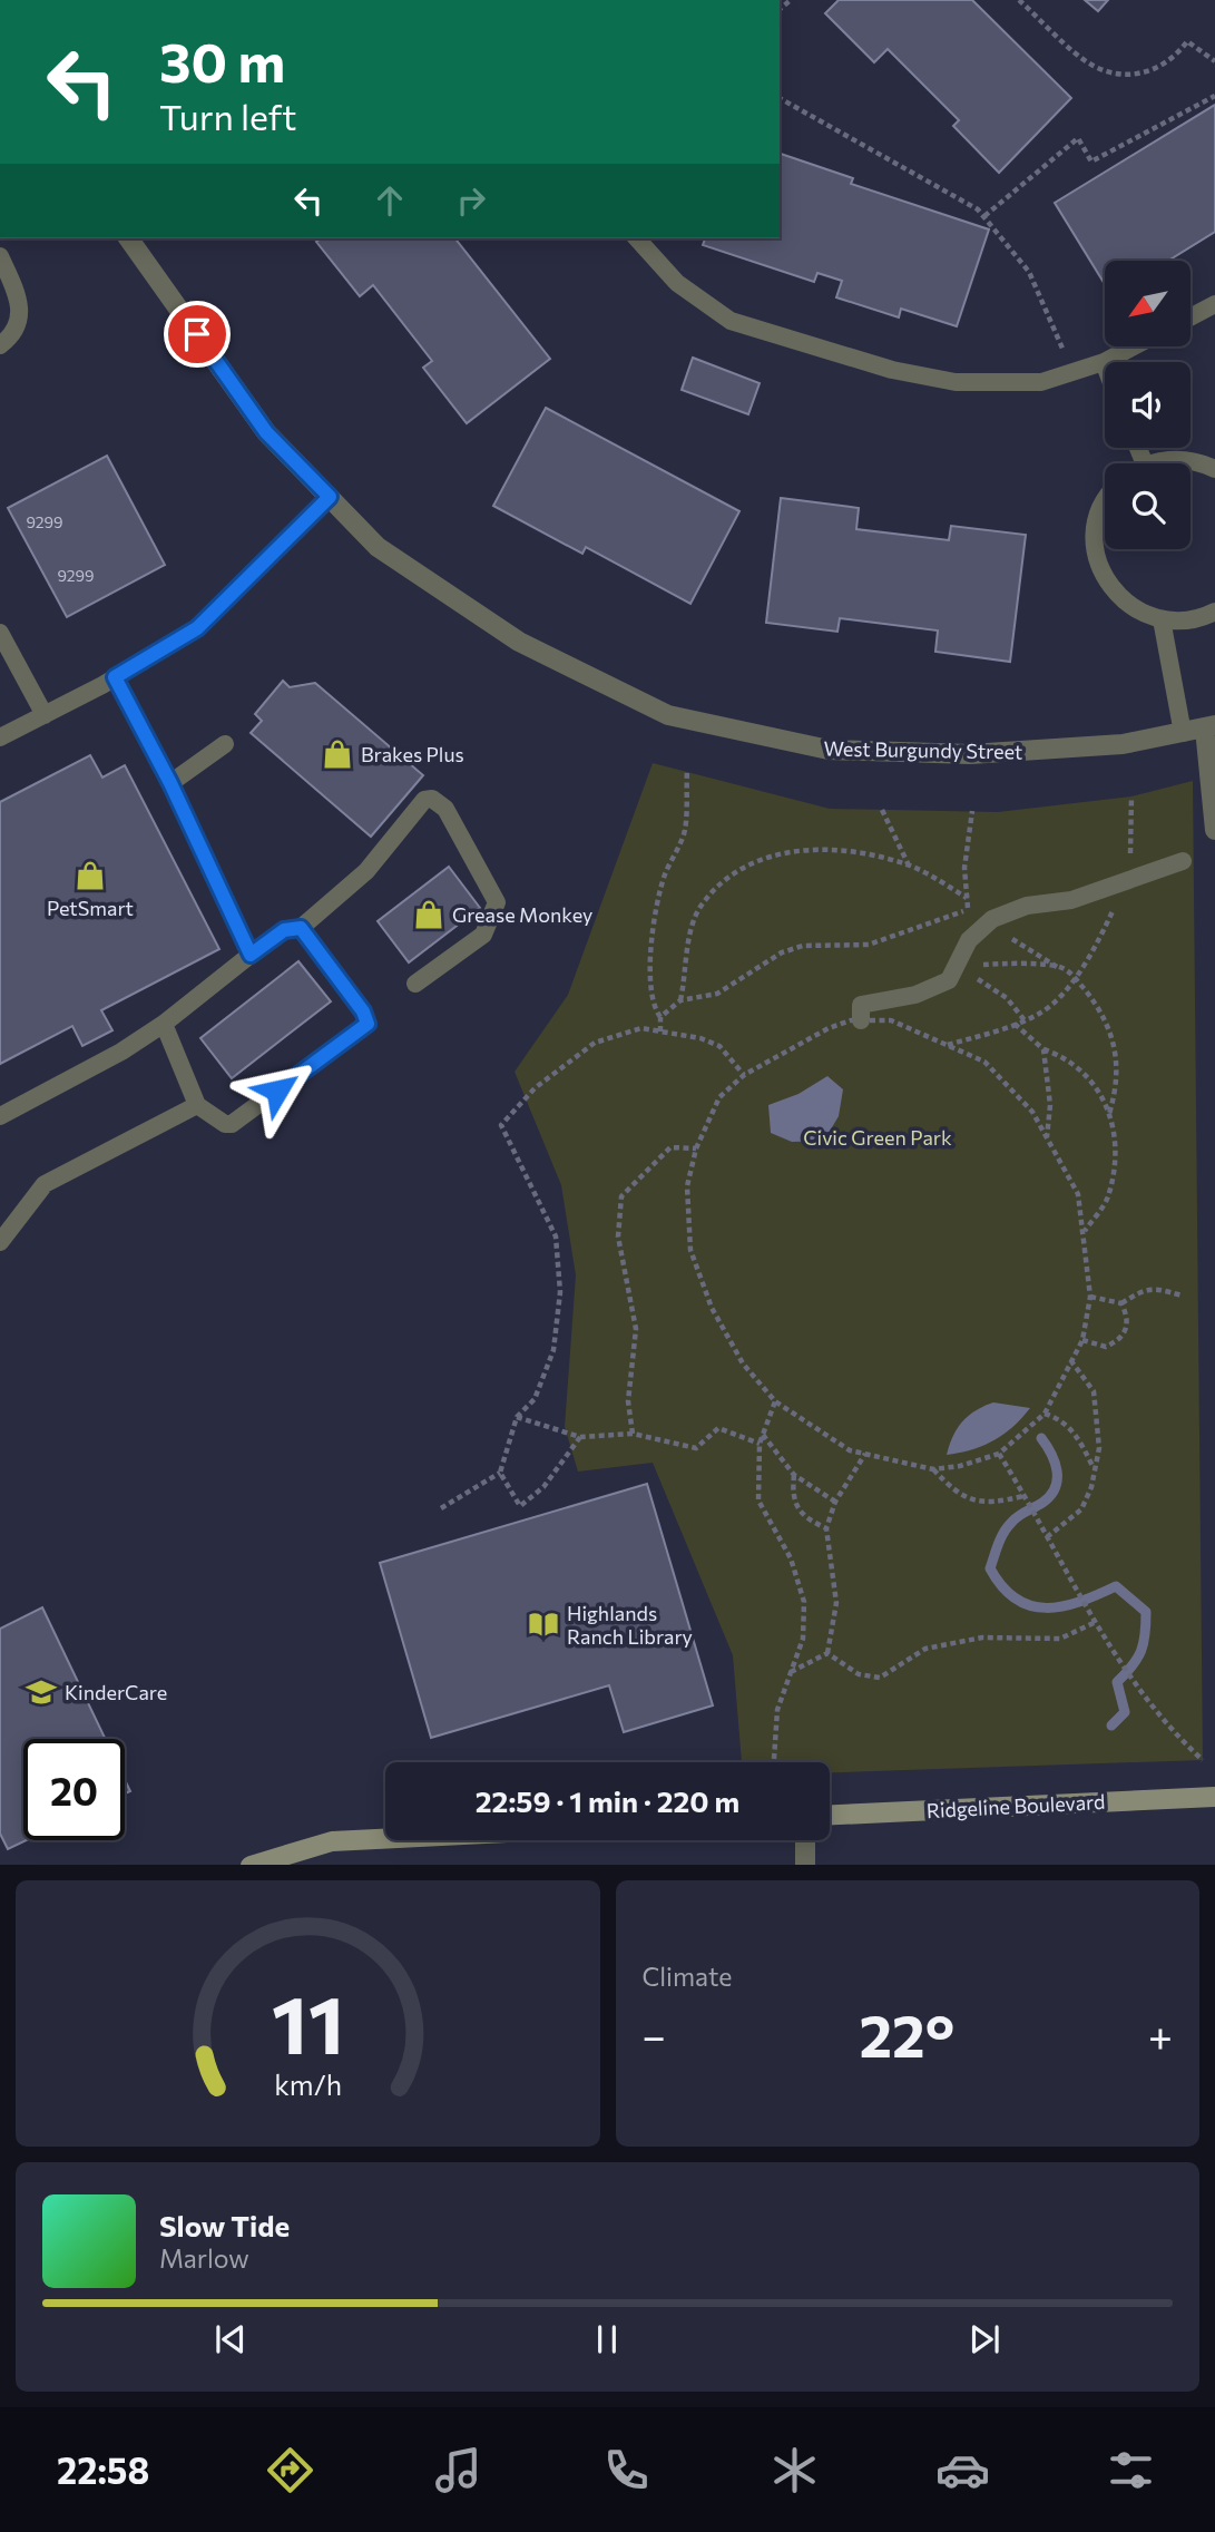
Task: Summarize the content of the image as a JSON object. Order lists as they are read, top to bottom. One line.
{"streets":{"street":["West Burgundy Street","Ridgeline Boulevard"]},"parks":["Civic Green Park"],"places":{"shop":["Brakes Plus","PetSmart","Grease Monkey"],"library":["Highlands Ranch Library"],"school or university":["KinderCare"]},"house_numbers":["9299","9299"],"north":"bottom left","page":{"turn":["30 m","Turn left"],"limit":"20","trip":"22:59 · 1 min · 220 m","tile":"Climate","heat":["−","22°","+"],"song":["Slow Tide","Marlow"],"tabs":"22:58","gauge":["11","km/h"]}}
